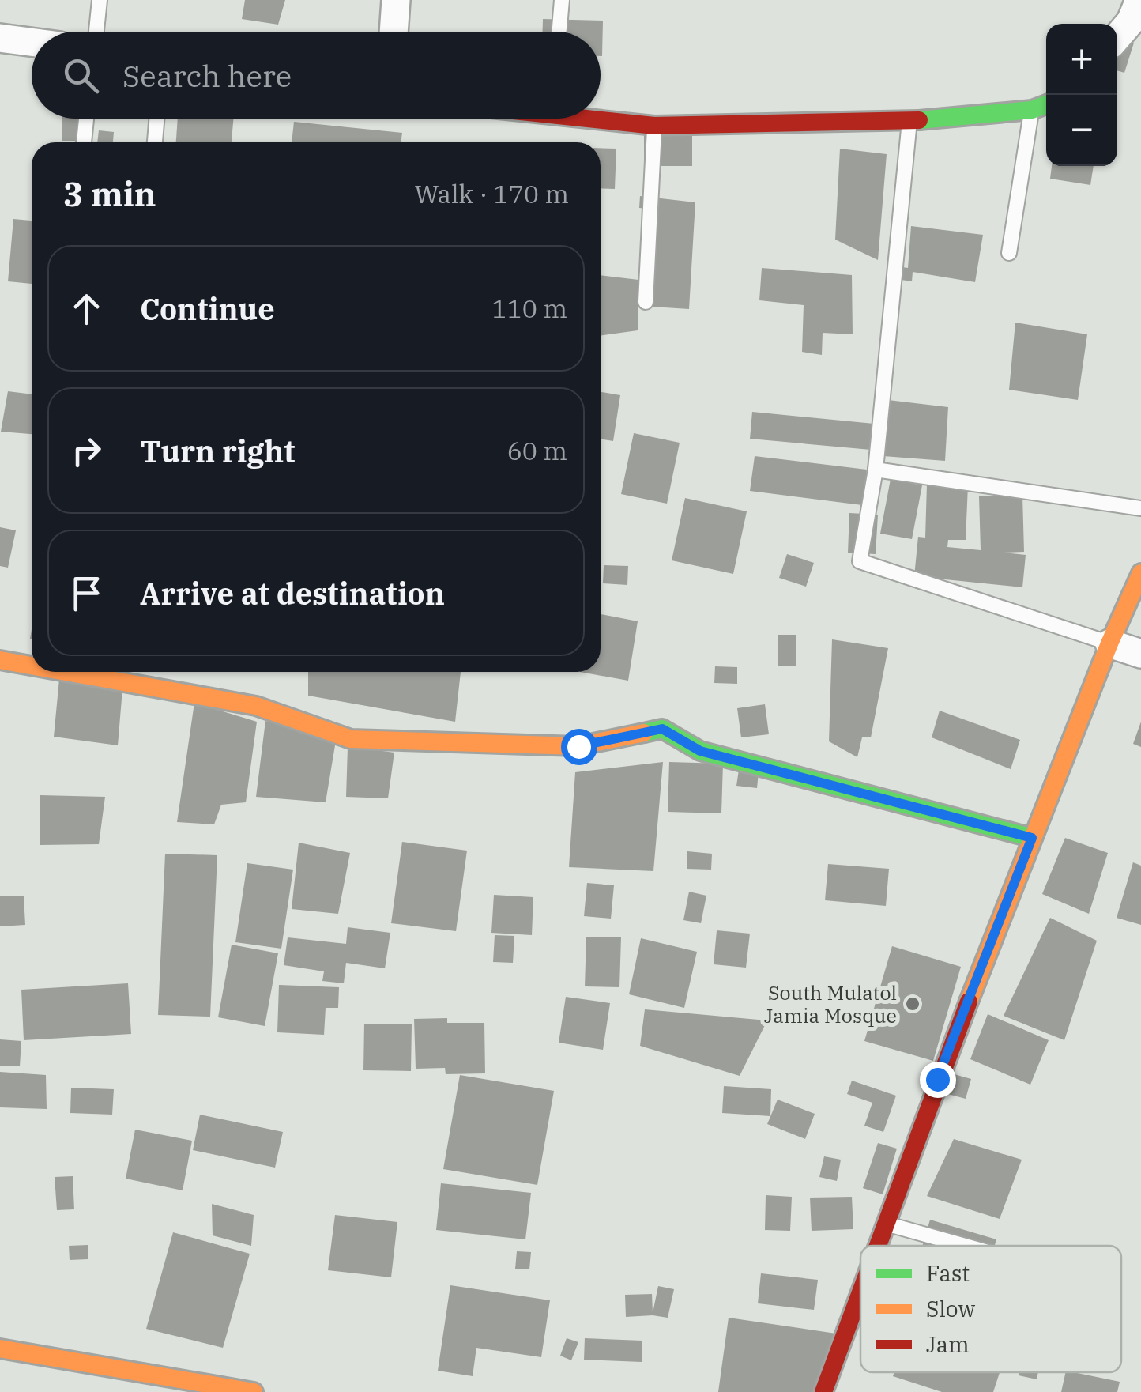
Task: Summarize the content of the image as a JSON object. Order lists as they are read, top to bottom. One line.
{"places":["South Mulatol Jamia Mosque"],"legend":["Fast","Slow","Jam"],"page":{"map_buttons":["+","−"],"search":"Search here","heading":["3 min","Walk · 170 m"],"list":[["Continue","110 m"],["Turn right","60 m"],"Arrive at destination"]}}
